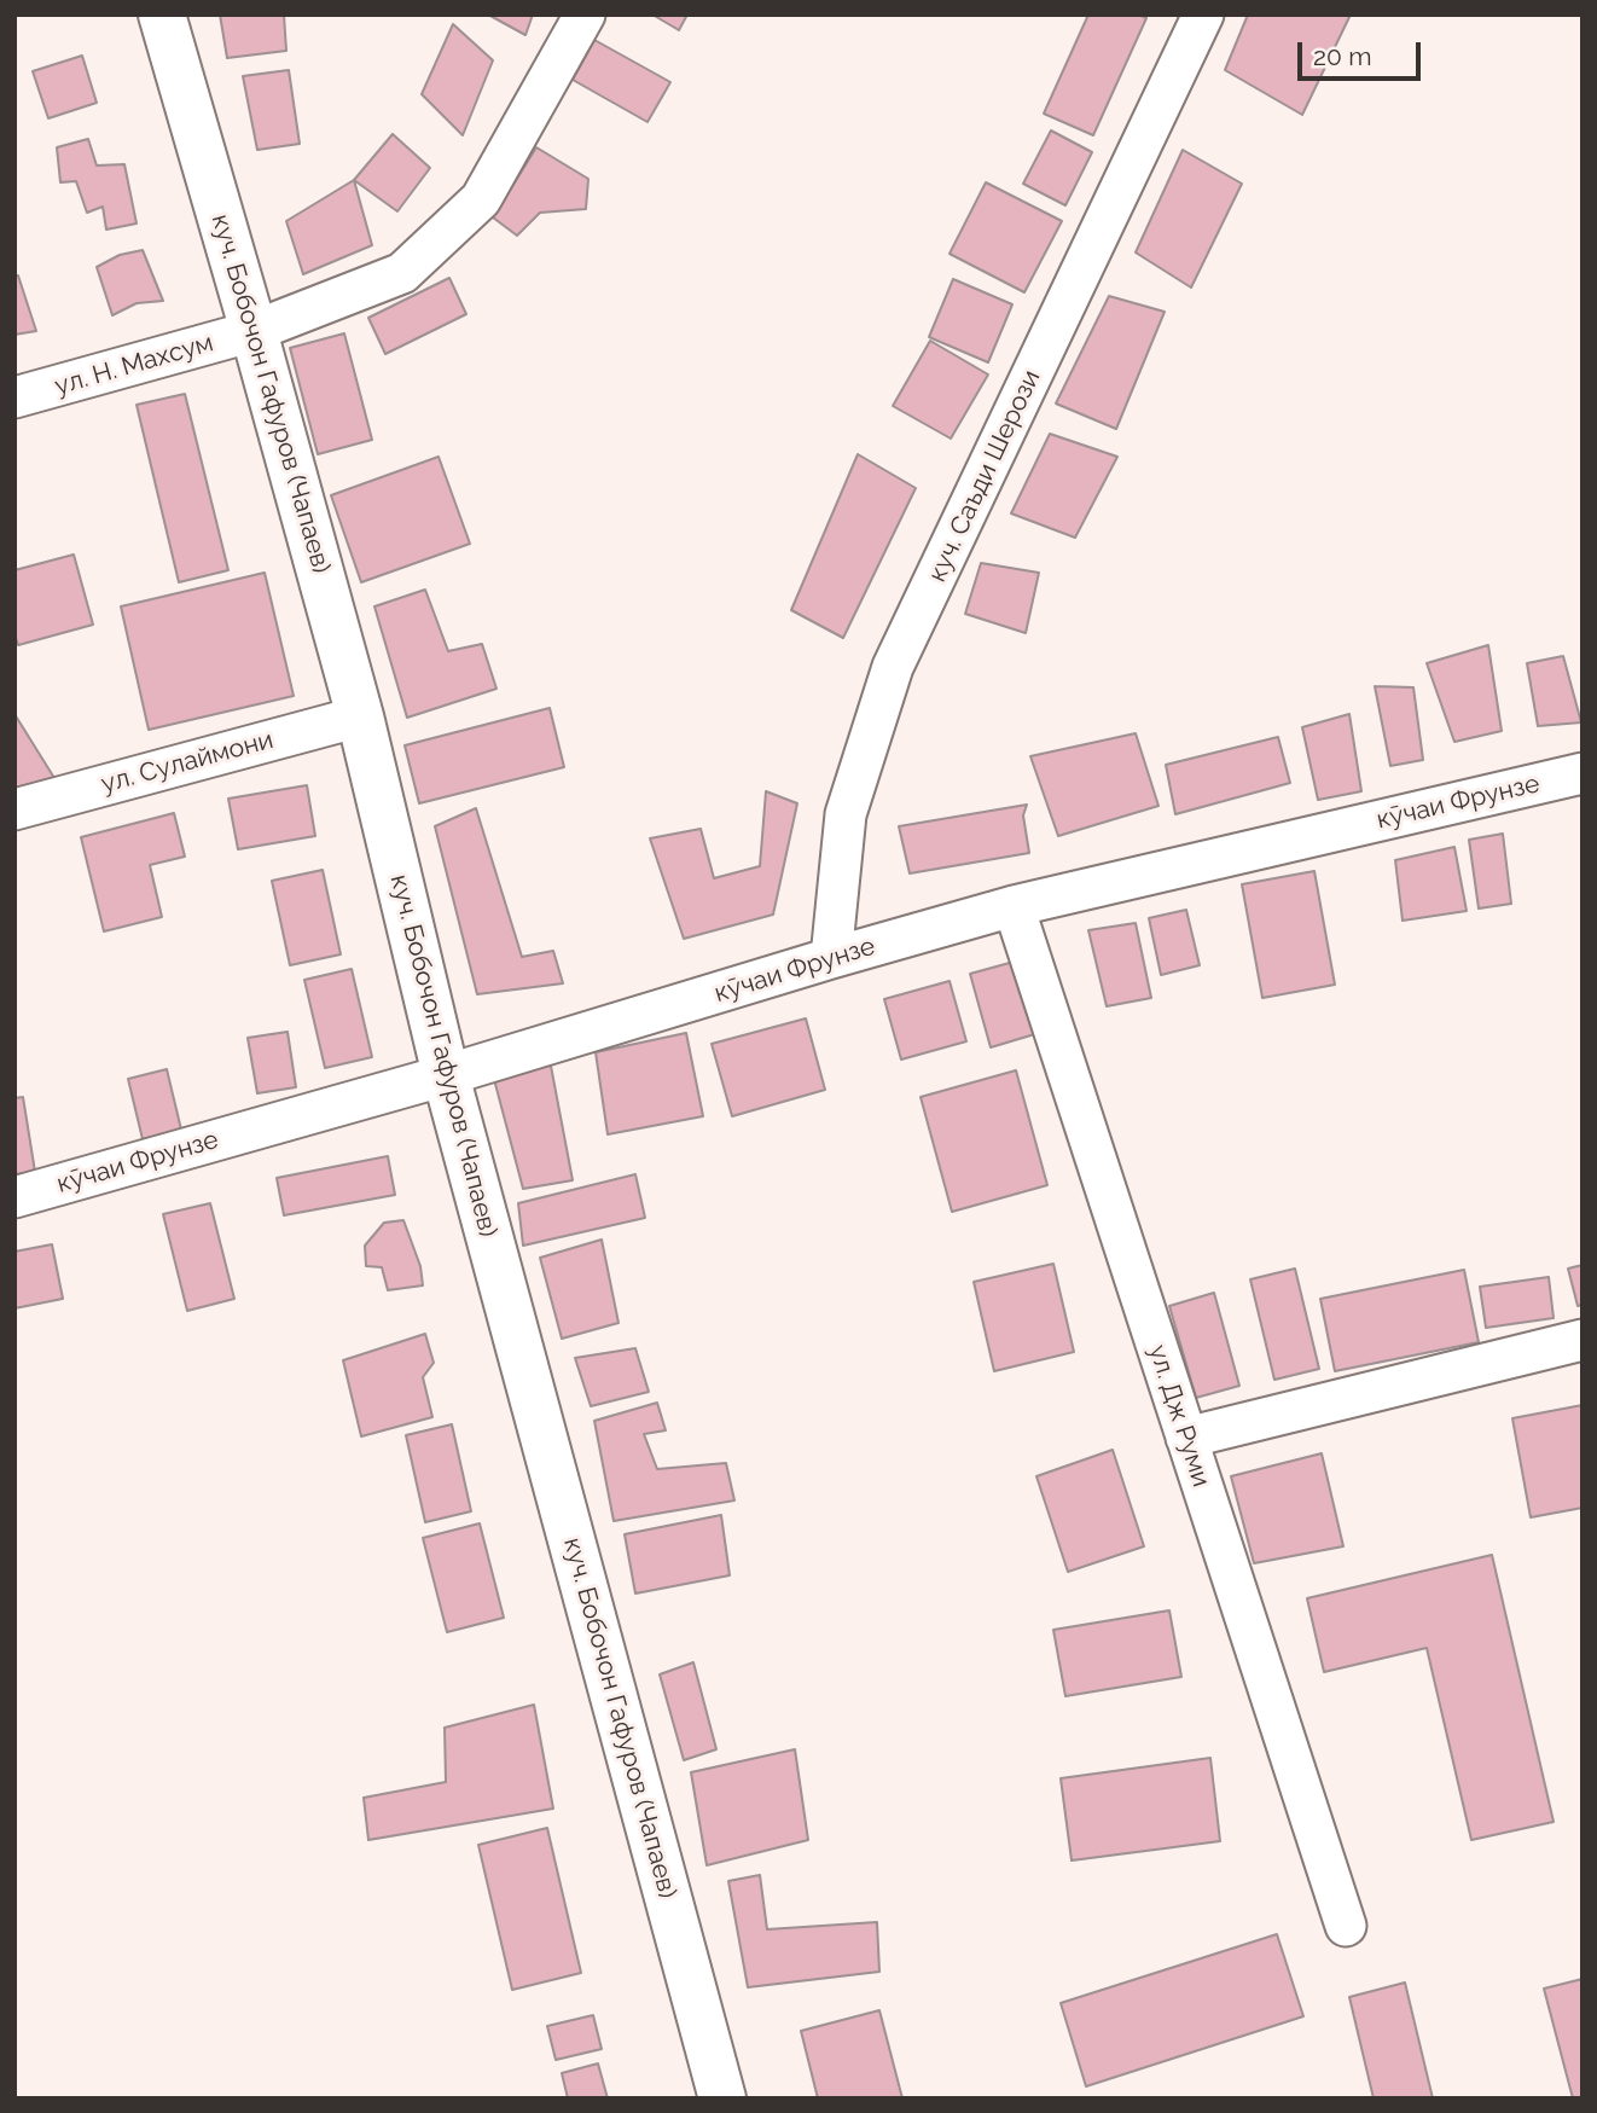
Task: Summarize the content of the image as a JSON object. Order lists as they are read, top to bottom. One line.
{"streets":{"street":["ул. Н. Махсум","куч. Бобочон Гафуров (Чапаев)","куч. Саъди Шерози","ул. Сулаймони","кӯчаи Фрунзе","ул. Дж Руми"]},"crossings":[["ул. Н. Махсум","куч. Бобочон Гафуров (Чапаев)"],["куч. Бобочон Гафуров (Чапаев)","ул. Сулаймони"],["куч. Бобочон Гафуров (Чапаев)","кӯчаи Фрунзе"],["куч. Саъди Шерози","кӯчаи Фрунзе"],["кӯчаи Фрунзе","ул. Дж Руми"]],"scale_bar":"20 m"}
